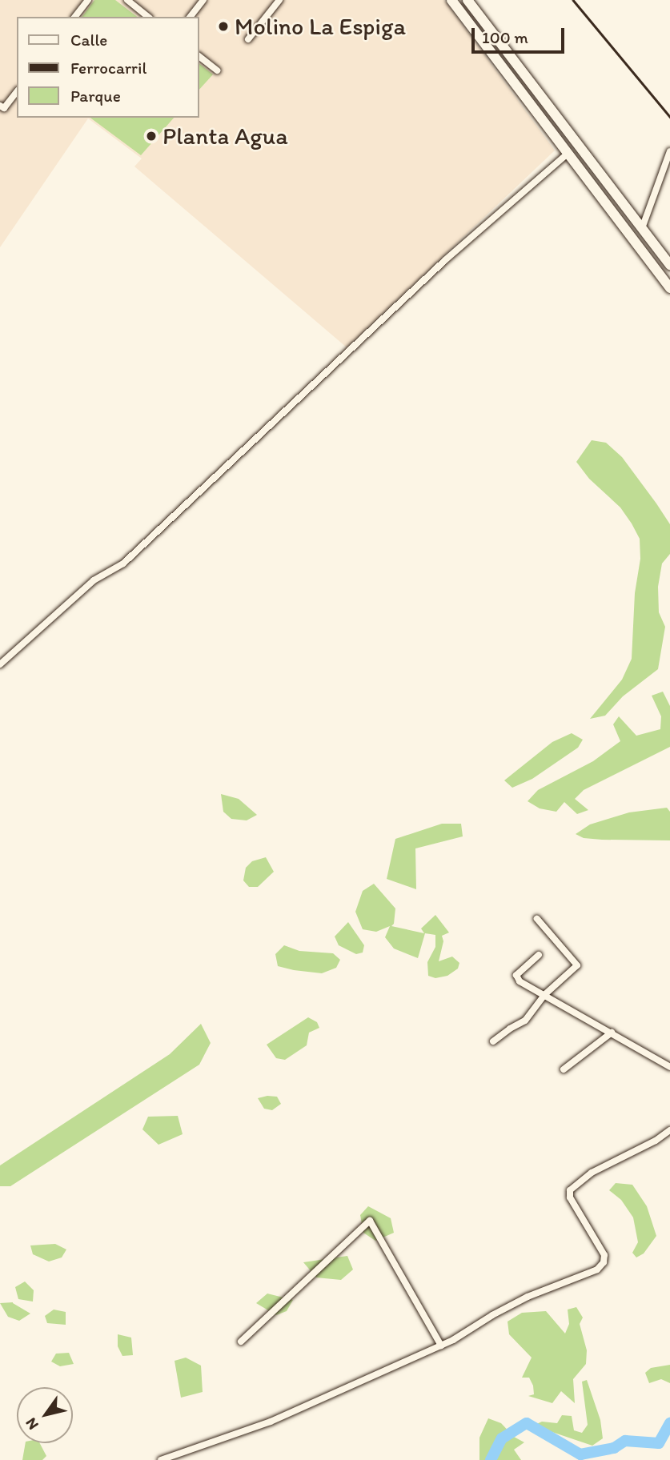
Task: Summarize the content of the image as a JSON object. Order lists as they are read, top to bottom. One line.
{"places":["Molino La Espiga","Planta Agua"],"legend":["Calle","Ferrocarril","Parque"],"scale_bar":"100 m","north":"bottom left"}
